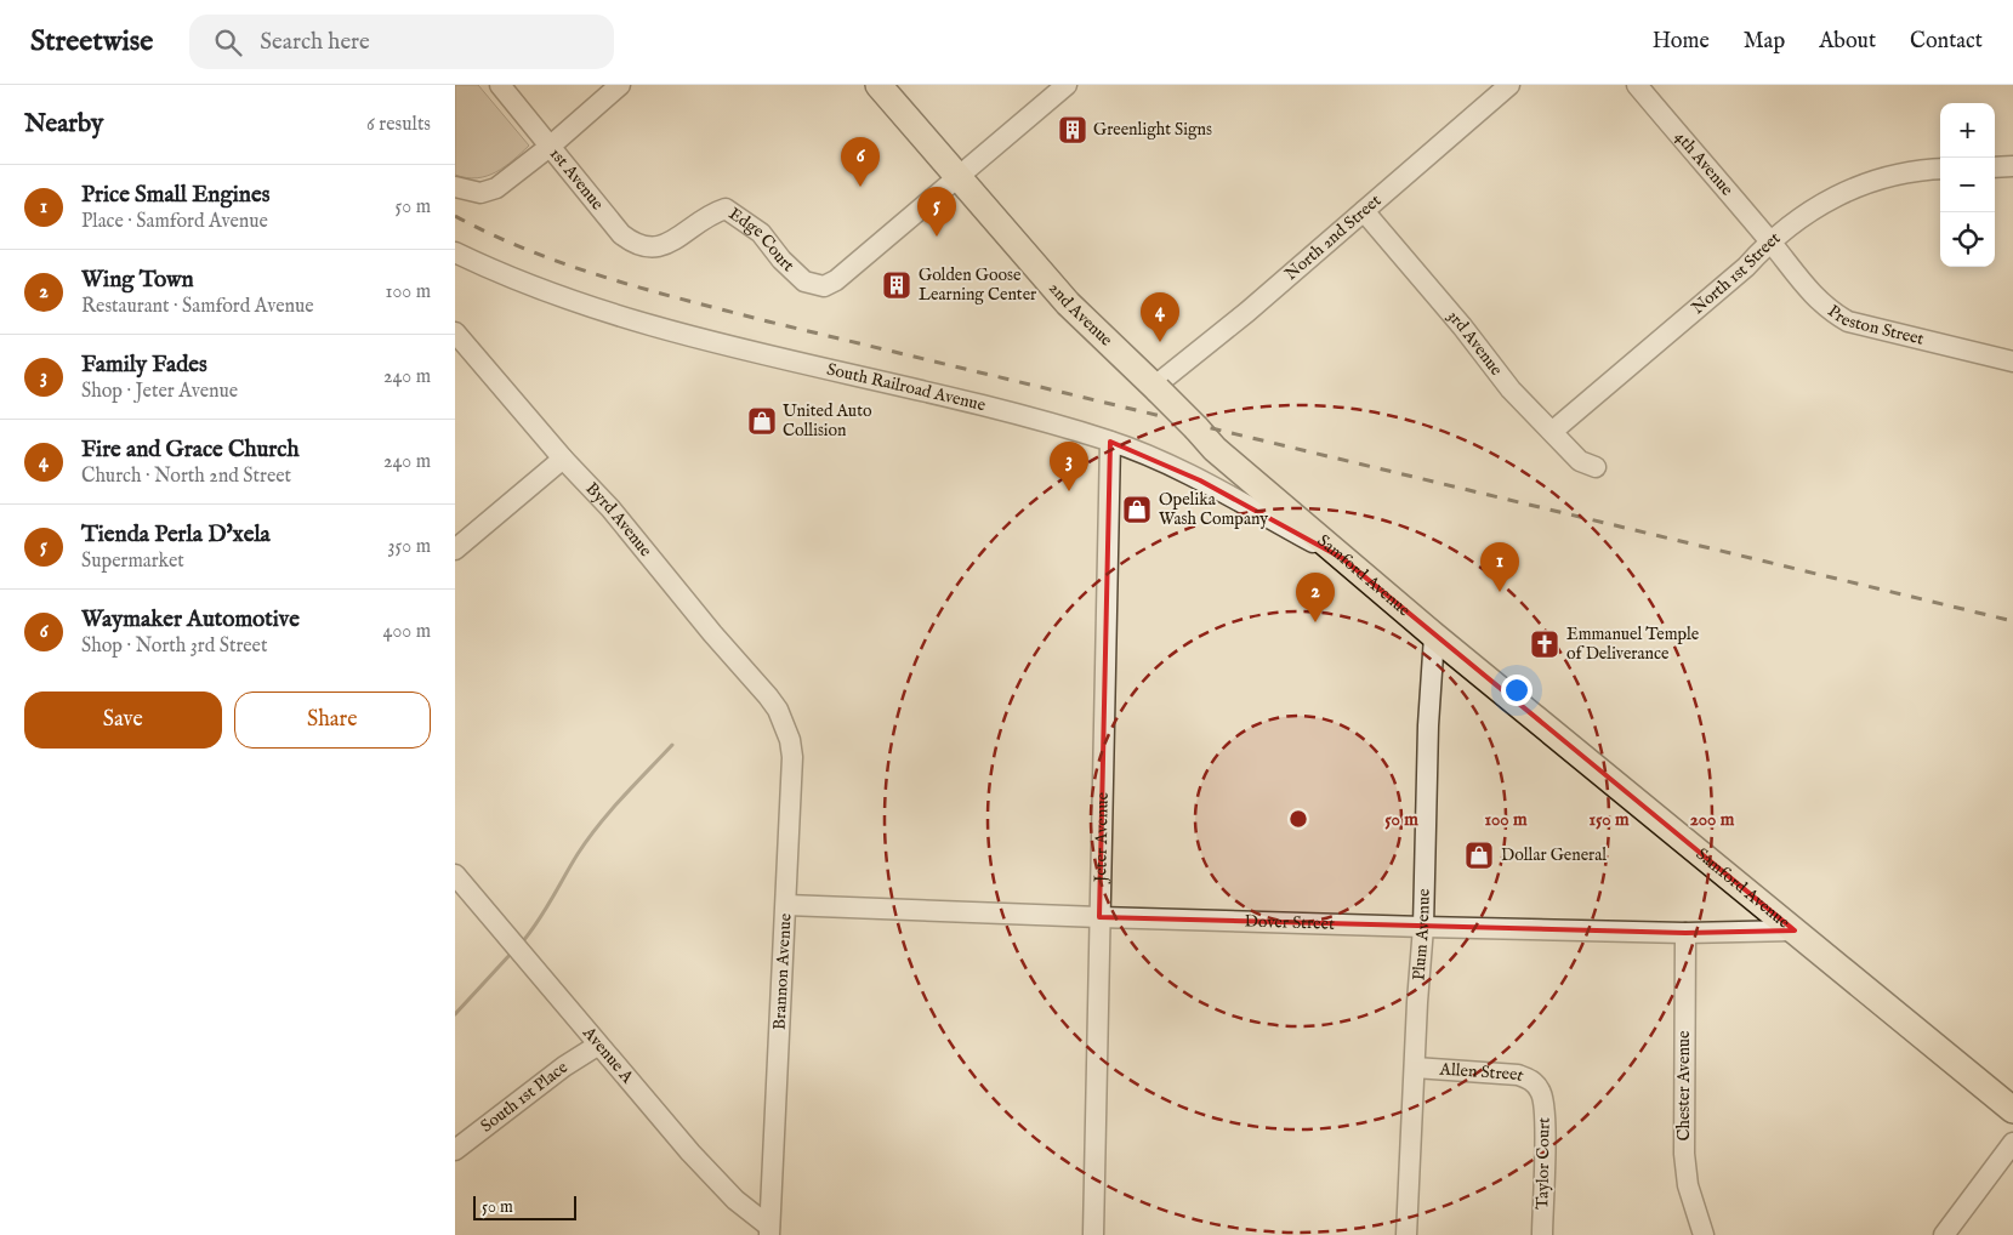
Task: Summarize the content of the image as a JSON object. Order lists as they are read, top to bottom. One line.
{"streets":{"main road":["2nd Avenue","Samford Avenue"],"street":["4th Avenue","1st Avenue","North 2nd Street","Edge Court","North 1st Street","Preston Street","3rd Avenue","South Railroad Avenue","Byrd Avenue","Jeter Avenue","Dover Street","Plum Avenue","Brannon Avenue","Avenue A","Allen Street","Chester Avenue","South 1st Place","Taylor Court"]},"crossings":[["4th Avenue","North 1st Street"],["4th Avenue","Preston Street"],["1st Avenue","Edge Court"],["North 2nd Street","2nd Avenue"],["North 2nd Street","3rd Avenue"],["Edge Court","2nd Avenue"],["North 1st Street","Preston Street"],["North 1st Street","3rd Avenue"],["2nd Avenue","Samford Avenue"],["South Railroad Avenue","Samford Avenue"],["South Railroad Avenue","Jeter Avenue"],["Byrd Avenue","Brannon Avenue"],["Samford Avenue","Dover Street"],["Samford Avenue","Plum Avenue"],["Jeter Avenue","Dover Street"],["Dover Street","Plum Avenue"],["Dover Street","Brannon Avenue"],["Dover Street","Chester Avenue"],["Plum Avenue","Allen Street"],["Brannon Avenue","Avenue A"],["Avenue A","South 1st Place"],["Allen Street","Taylor Court"]],"places":{"building":["Greenlight Signs","Golden Goose Learning Center"],"shop":["United Auto Collision","Opelika Wash Company","Dollar General"],"church":["Emmanuel Temple of Deliverance"]},"scale_bar":"50 m","page":{"header":"Streetwise","search":"Search here","nav":["Home","Map","About","Contact"],"heading":["Nearby","6 results"],"map_buttons":["+","−"],"pins":["6","5","4","3","1","2"],"list":[{"mark":"1","name":"Price Small Engines","note":"Place · Samford Avenue","value":"50 m"},{"mark":"2","name":"Wing Town","note":"Restaurant · Samford Avenue","value":"100 m"},{"mark":"3","name":"Family Fades","note":"Shop · Jeter Avenue","value":"240 m"},{"mark":"4","name":"Fire and Grace Church","note":"Church · North 2nd Street","value":"240 m"},{"mark":"5","name":"Tienda Perla D'xela","note":"Supermarket","value":"350 m"},{"mark":"6","name":"Waymaker Automotive","note":"Shop · North 3rd Street","value":"400 m"}],"buttons":["Save","Share"],"scale":"50 m"},"rings":["50 m","100 m","150 m","200 m"]}
